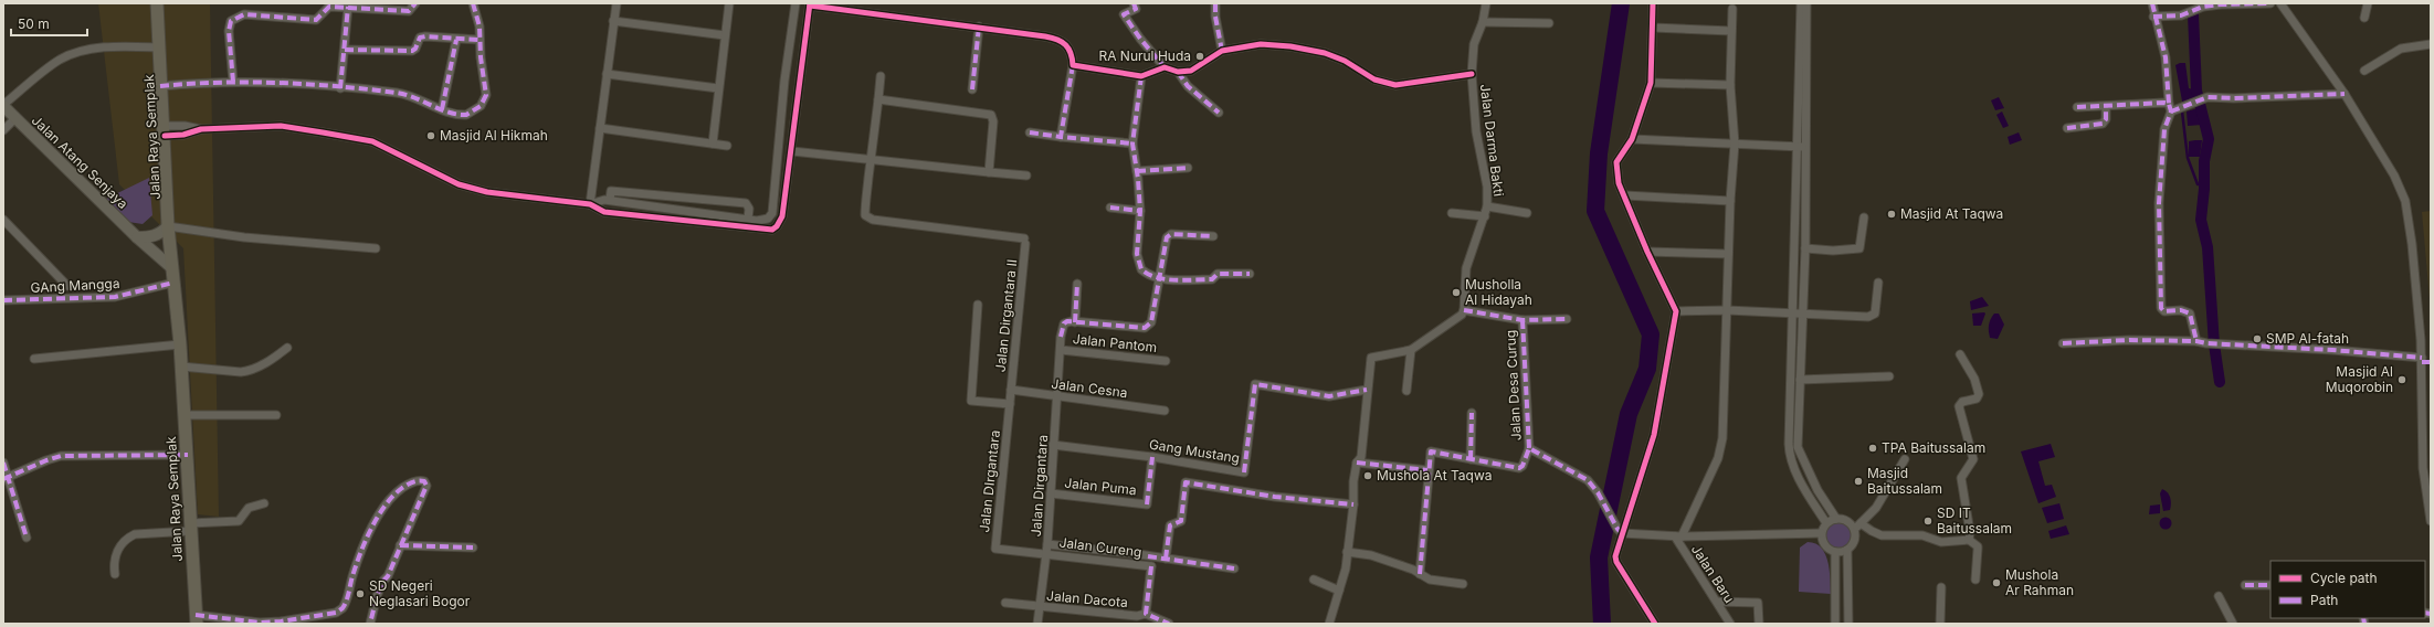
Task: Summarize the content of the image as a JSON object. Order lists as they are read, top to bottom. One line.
{"streets":{"main road":["Jalan Raya Semplak","Jalan Atang Senjaya"],"street":["Jalan Darma Bakti","GAng Mangga","Jalan Dirgantara II","Jalan Pantom","Jalan Desa Curug","Jalan Cesna","Gang Mustang","Jalan DIrgantara","Jalan Dirgantara","Jalan Puma","Jalan Cureng","Jalan Baru","Jalan Dacota"]},"crossings":[["Jalan Raya Semplak","Jalan Atang Senjaya"],["Jalan Raya Semplak","GAng Mangga"],["Jalan Darma Bakti","Jalan Desa Curug"],["Jalan Dirgantara II","Jalan Cesna"],["Jalan Dirgantara II","Jalan DIrgantara"],["Jalan Pantom","Jalan Dirgantara"],["Jalan Cesna","Jalan DIrgantara"],["Jalan Cesna","Jalan Dirgantara"],["Gang Mustang","Jalan Dirgantara"],["Gang Mustang","Jalan Puma"],["Jalan DIrgantara","Jalan Dirgantara"],["Jalan DIrgantara","Jalan Cureng"],["Jalan Dirgantara","Jalan Puma"],["Jalan Dirgantara","Jalan Cureng"],["Jalan Dirgantara","Jalan Dacota"],["Jalan Cureng","Jalan Dacota"]],"places":["RA Nurul Huda","Masjid Al Hikmah","Masjid At Taqwa","Musholla Al Hidayah","SMP Al-fatah","Masjid Al Muqorobin","TPA Baitussalam","Mushola At Taqwa","Masjid Baitussalam","SD IT Baitussalam","Mushola Ar Rahman","SD Negeri Neglasari Bogor"],"legend":["Cycle path","Path"],"scale_bar":"50 m"}
